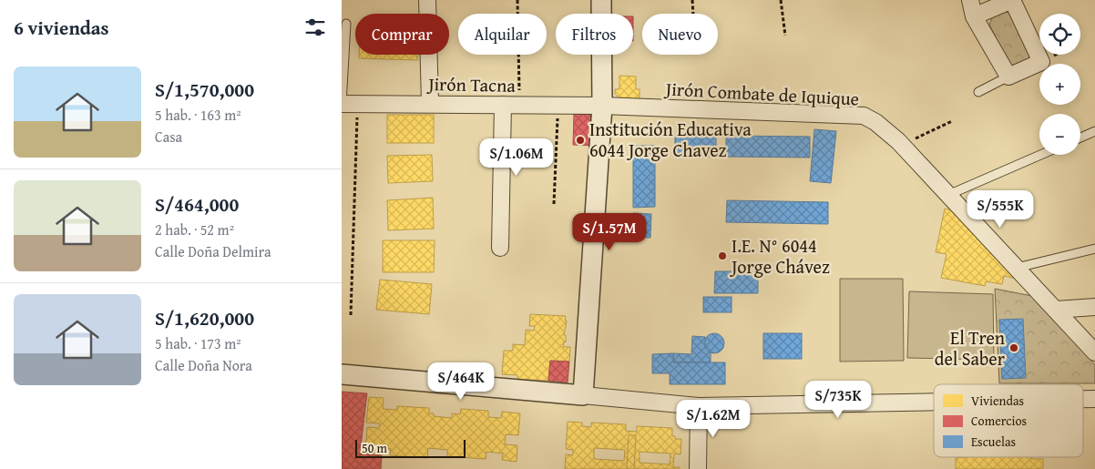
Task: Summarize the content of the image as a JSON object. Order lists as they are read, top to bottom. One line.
{"streets":{"street":["Jirón Tacna","Jirón Combate de Iquique"]},"crossings":[["Jirón Tacna","Jirón Combate de Iquique"]],"places":["Institución Educativa 6044 Jorge Chavez","I.E. N° 6044 Jorge Chávez","El Tren del Saber"],"legend":["Viviendas","Comercios","Escuelas"],"scale_bar":"50 m","page":{"heading":"6 viviendas","map_buttons":["+","−"],"chip":["Comprar","Alquilar","Filtros","Nuevo"],"list":[{"name":"S/1,570,000","note":"5 hab. · 163 m² · Casa"},{"name":"S/464,000","note":"2 hab. · 52 m² · Calle Doña Delmira"},{"name":"S/1,620,000","note":"5 hab. · 173 m² · Calle Doña Nora"}],"price":["S/1.06M","S/555K","S/1.57M","S/464K","S/735K","S/1.62M"],"scale":"50 m"}}
